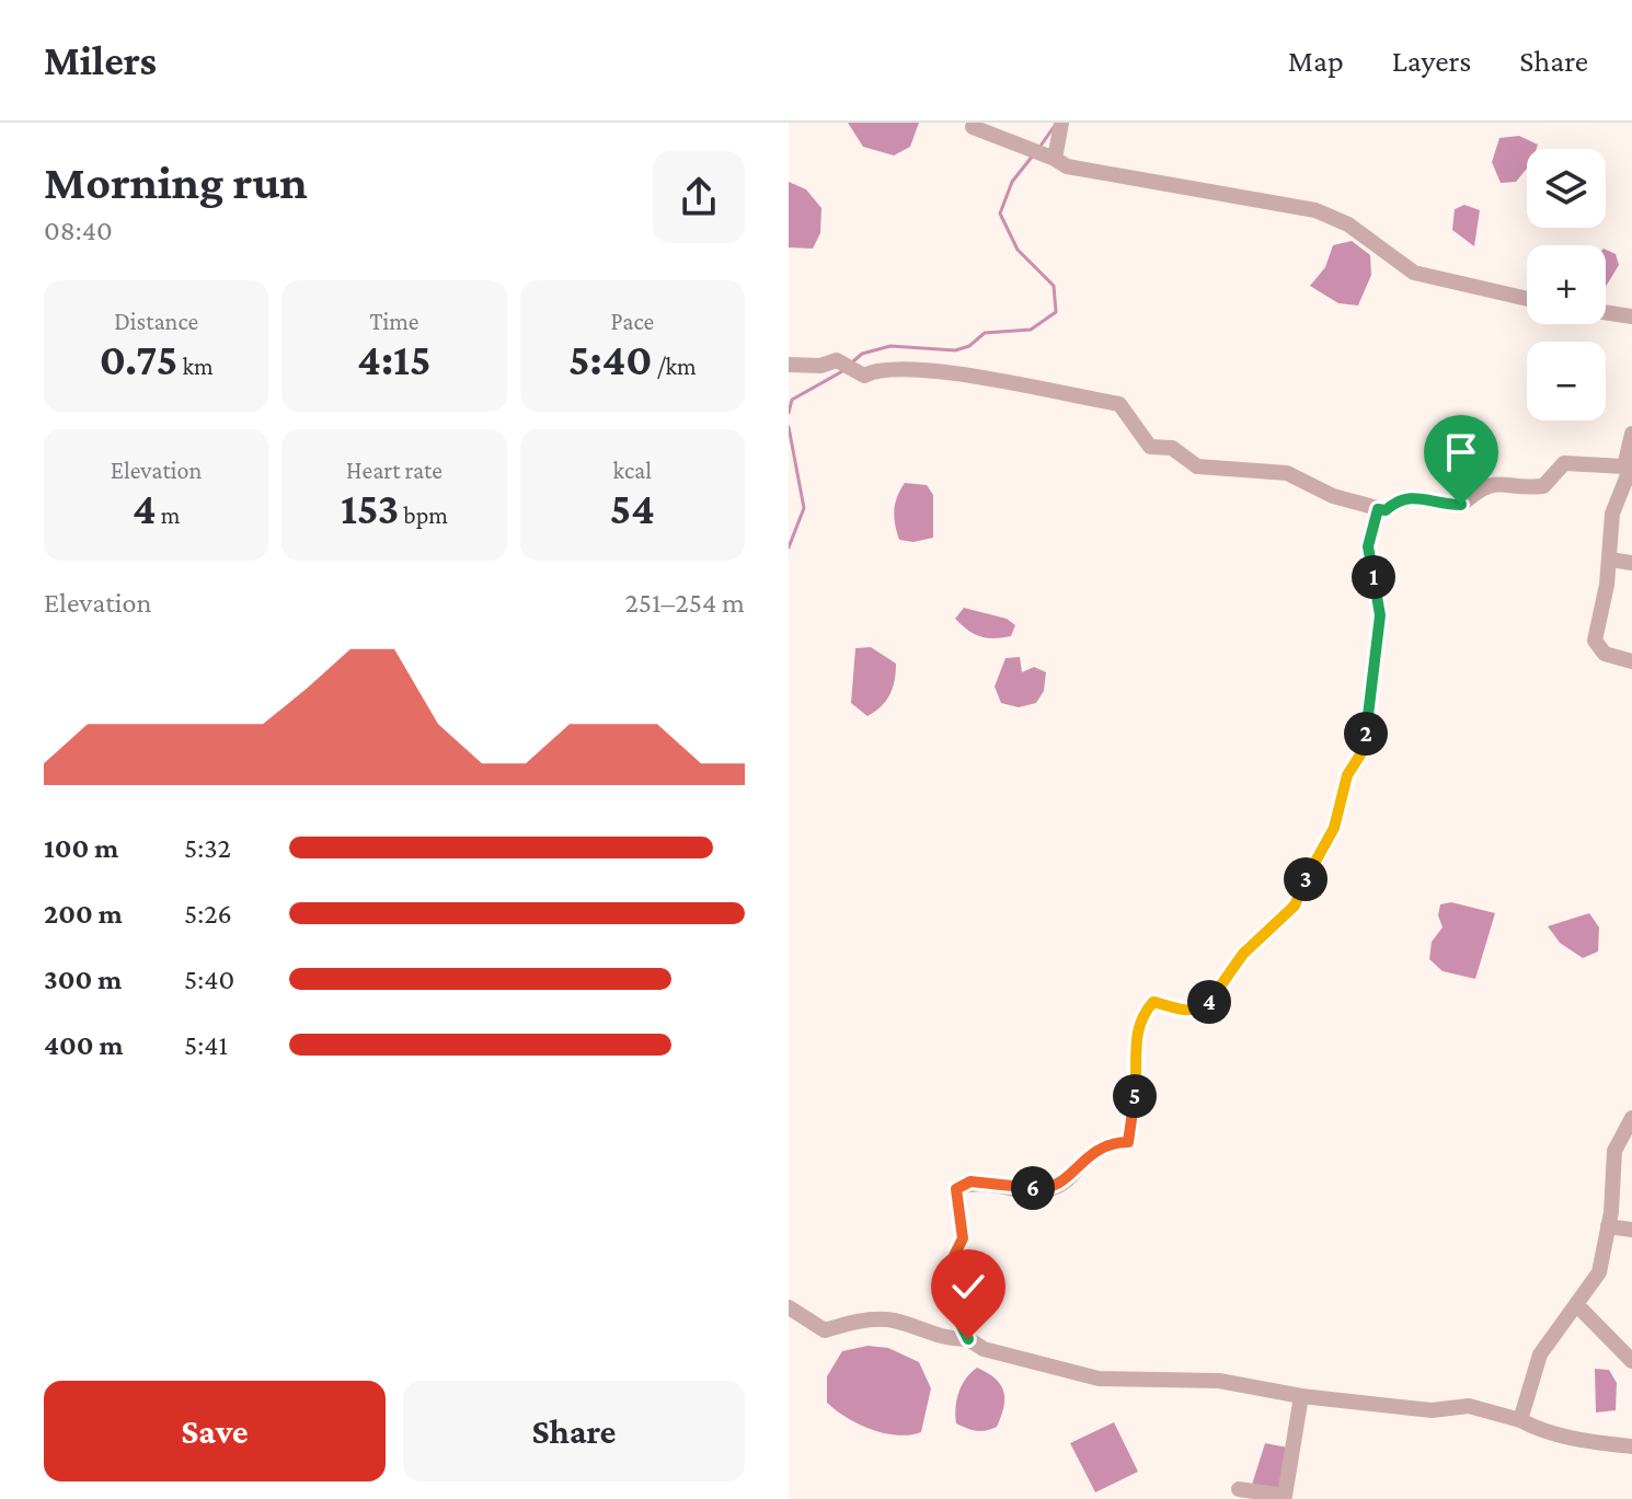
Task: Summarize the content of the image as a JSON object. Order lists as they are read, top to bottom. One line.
{"page":{"header":"Milers","nav":["Map","Layers","Share"],"heading":["Morning run","08:40"],"map_buttons":["+","−"],"stats":[["Distance","0.75 km"],["Time","4:15"],["Pace","5:40 /km"],["Elevation","4 m"],["Heart rate","153 bpm"],["kcal","54"]],"pins":["1","2","3","4","5","6"],"chart":["Elevation","251–254 m"],"list":[{"name":"100 m","note":"5:32"},{"name":"200 m","note":"5:26"},{"name":"300 m","note":"5:40"},{"name":"400 m","note":"5:41"}],"buttons":["Save","Share"]}}
